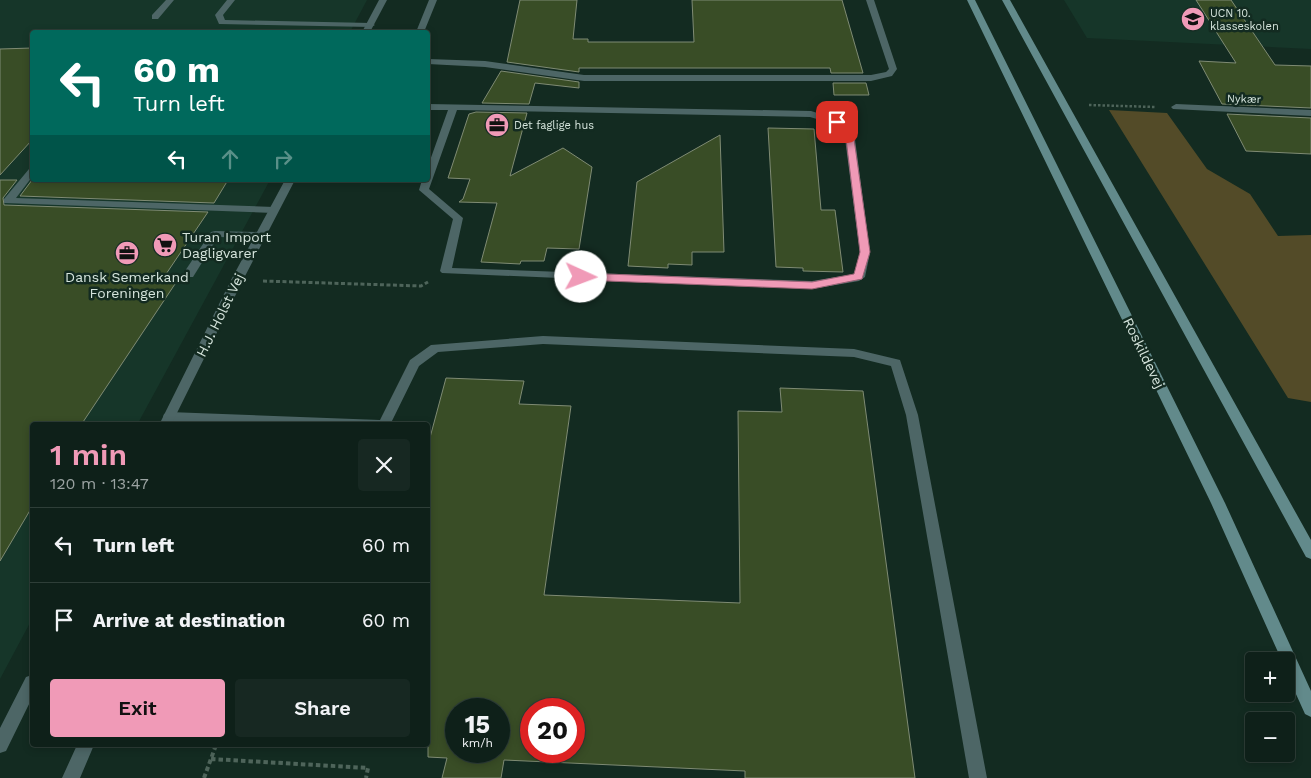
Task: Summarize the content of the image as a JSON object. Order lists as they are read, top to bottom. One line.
{"streets":{"main road":["Roskildevej"],"street":["Nykær","H.J. Holst Vej"]},"places":{"school or university":["UCN 10. klasseskolen"],"office":["Det faglige hus","Dansk Semerkand Foreningen"],"supermarket":["Turan Import Dagligvarer"]},"page":{"turn":["60 m","Turn left"],"heading":["1 min","120 m · 13:47"],"list":[{"name":"Turn left","value":"60 m"},{"name":"Arrive at destination","value":"60 m"}],"map_buttons":["+","−"],"buttons":["Exit","Share"],"speed":"15 km/h","limit":"20"}}
